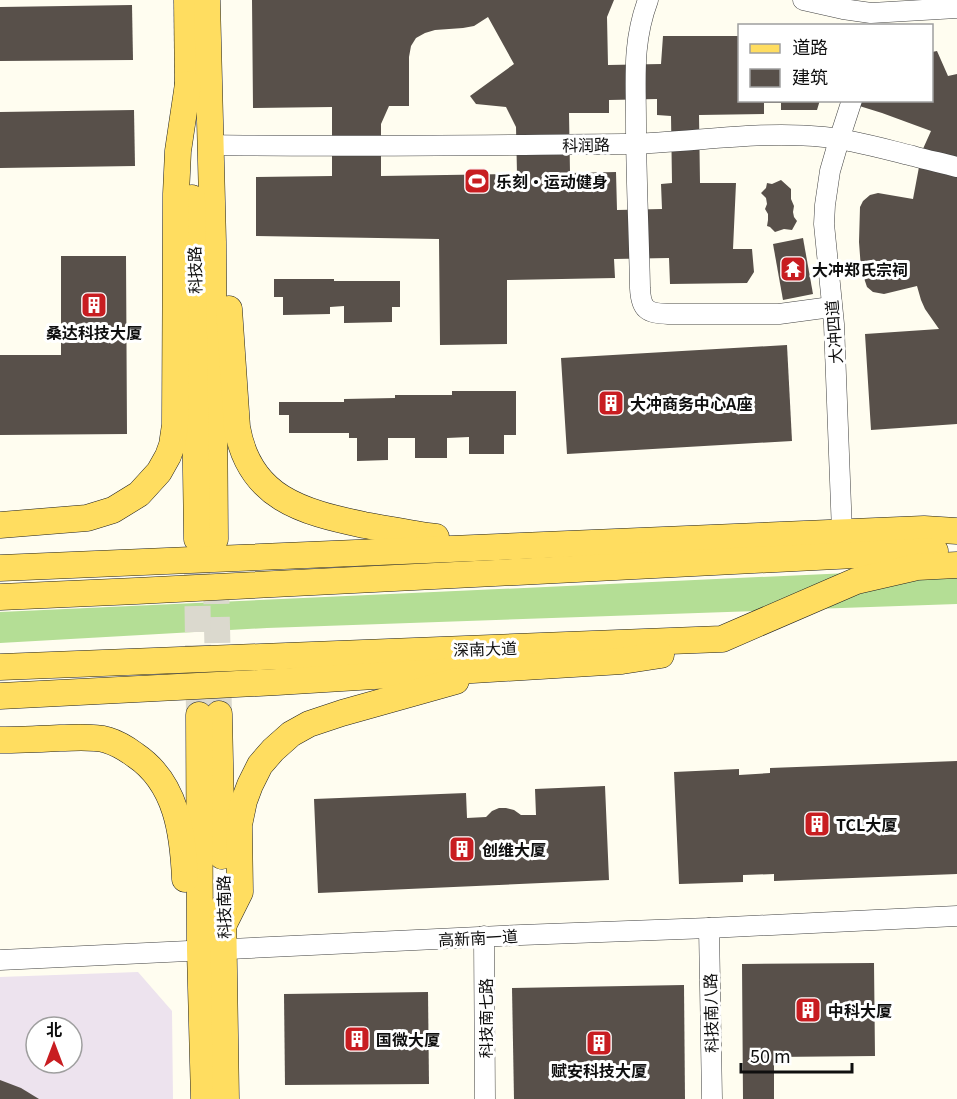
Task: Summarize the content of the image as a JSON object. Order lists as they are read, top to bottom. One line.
{"streets":{"main road":["科技路","深南大道","科技南路"],"street":["科润路","大冲四道","高新南一道","科技南八路","科技南七路"]},"crossings":[["科润路","科技路"],["科润路","大冲四道"],["科技南路","高新南一道"],["高新南一道","科技南八路"],["高新南一道","科技南七路"]],"places":{"sports":["乐刻·运动健身"],"temple":["大冲郑氏宗祠"],"building":["桑达科技大厦","大冲商务中心A座","TCL大厦","创维大厦","中科大厦","国微大厦","赋安科技大厦"]},"legend":["道路","建筑"],"scale_bar":"50 m","north":"top"}
